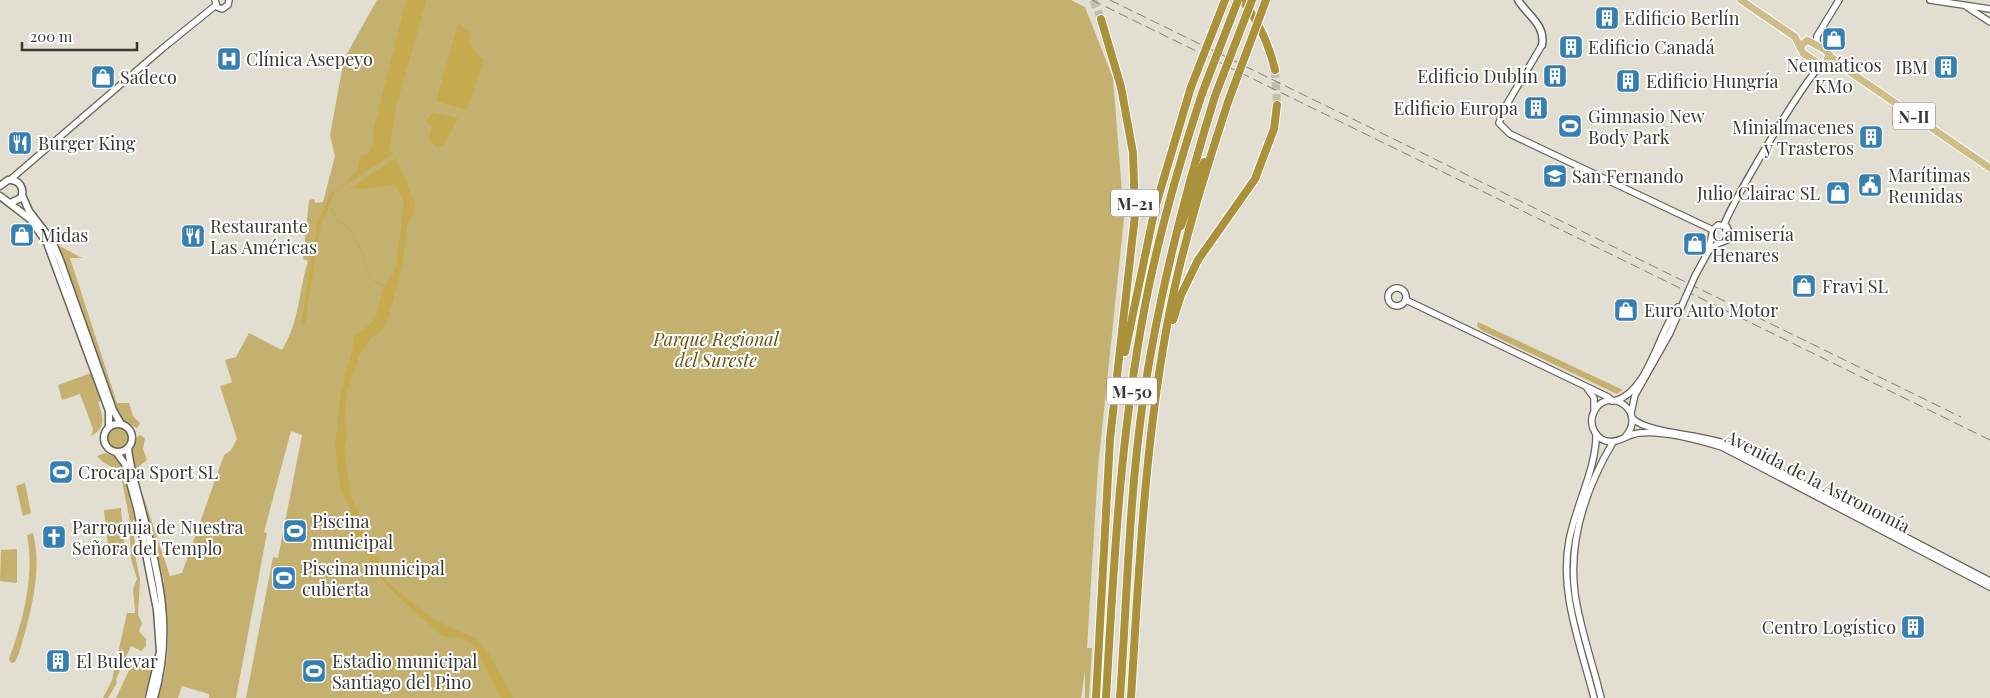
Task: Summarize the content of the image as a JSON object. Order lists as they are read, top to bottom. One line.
{"streets":{"highway":["M-21","M-50"],"main road":["N-II"],"street":["Avenida de la Astronomía"]},"crossings":[["M-21","M-50"]],"parks":["Parque Regional del Sureste"],"places":{"building":["Edificio Berlín","Edificio Canadá","IBM","Edificio Dublín","Edificio Hungría","Edificio Europa","Minialmacenes y Trasteros","Centro Logístico","El Bulevar"],"shop":["Neumáticos KM0","Sadeco","Julio Clairac SL","Midas","Camisería Henares","Fravi SL","Euro Auto Motor"],"hospital":["Clínica Asepeyo"],"sports":["Gimnasio New Body Park","Crocapa Sport SL","Piscina municipal","Piscina municipal cubierta","Estadio municipal Santiago del Pino"],"restaurant":["Burger King","Restaurante Las Américas"],"school or university":["San Fernando"],"public building":["Marítimas Reunidas"],"church":["Parroquia de Nuestra Señora del Templo"]},"scale_bar":"200 m"}
